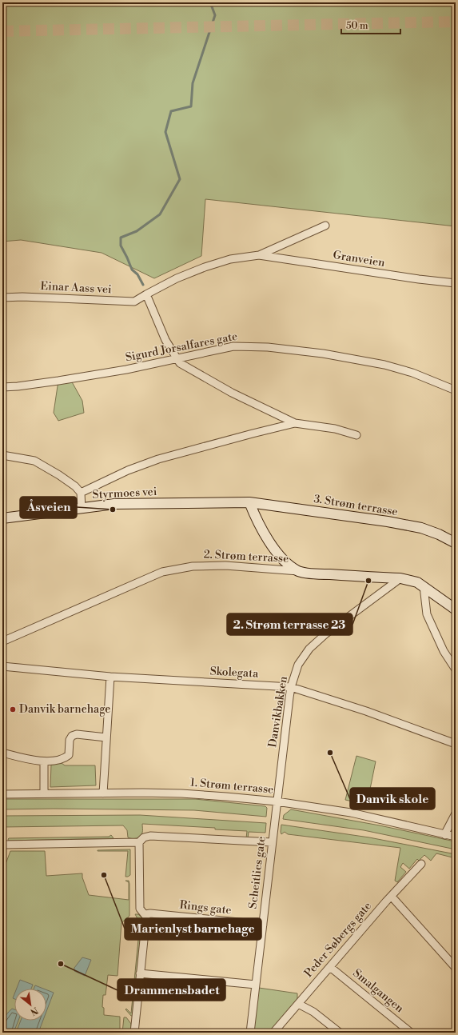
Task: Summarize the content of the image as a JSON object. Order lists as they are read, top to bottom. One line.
{"streets":{"main road":["Styrmoes vei","3. Strøm terrasse","2. Strøm terrasse"],"street":["Granveien","Einar Aass vei","Sigurd Jorsalfares gate","Skolegata","Danvikbakken","1. Strøm terrasse","Scheitlies gate","Rings gate","Peder Søbergs gate","Smalgangen"]},"crossings":[["Granveien","Einar Aass vei"],["Styrmoes vei","3. Strøm terrasse"],["2. Strøm terrasse","Danvikbakken"],["Skolegata","Danvikbakken"],["Danvikbakken","1. Strøm terrasse"],["Danvikbakken","Scheitlies gate"],["1. Strøm terrasse","Scheitlies gate"],["Scheitlies gate","Rings gate"],["Peder Søbergs gate","Smalgangen"]],"places":["Åsveien","2. Strøm terrasse 23","Danvik barnehage","Danvik skole","Marienlyst barnehage","Drammensbadet"],"scale_bar":"50 m","north":"bottom right"}
